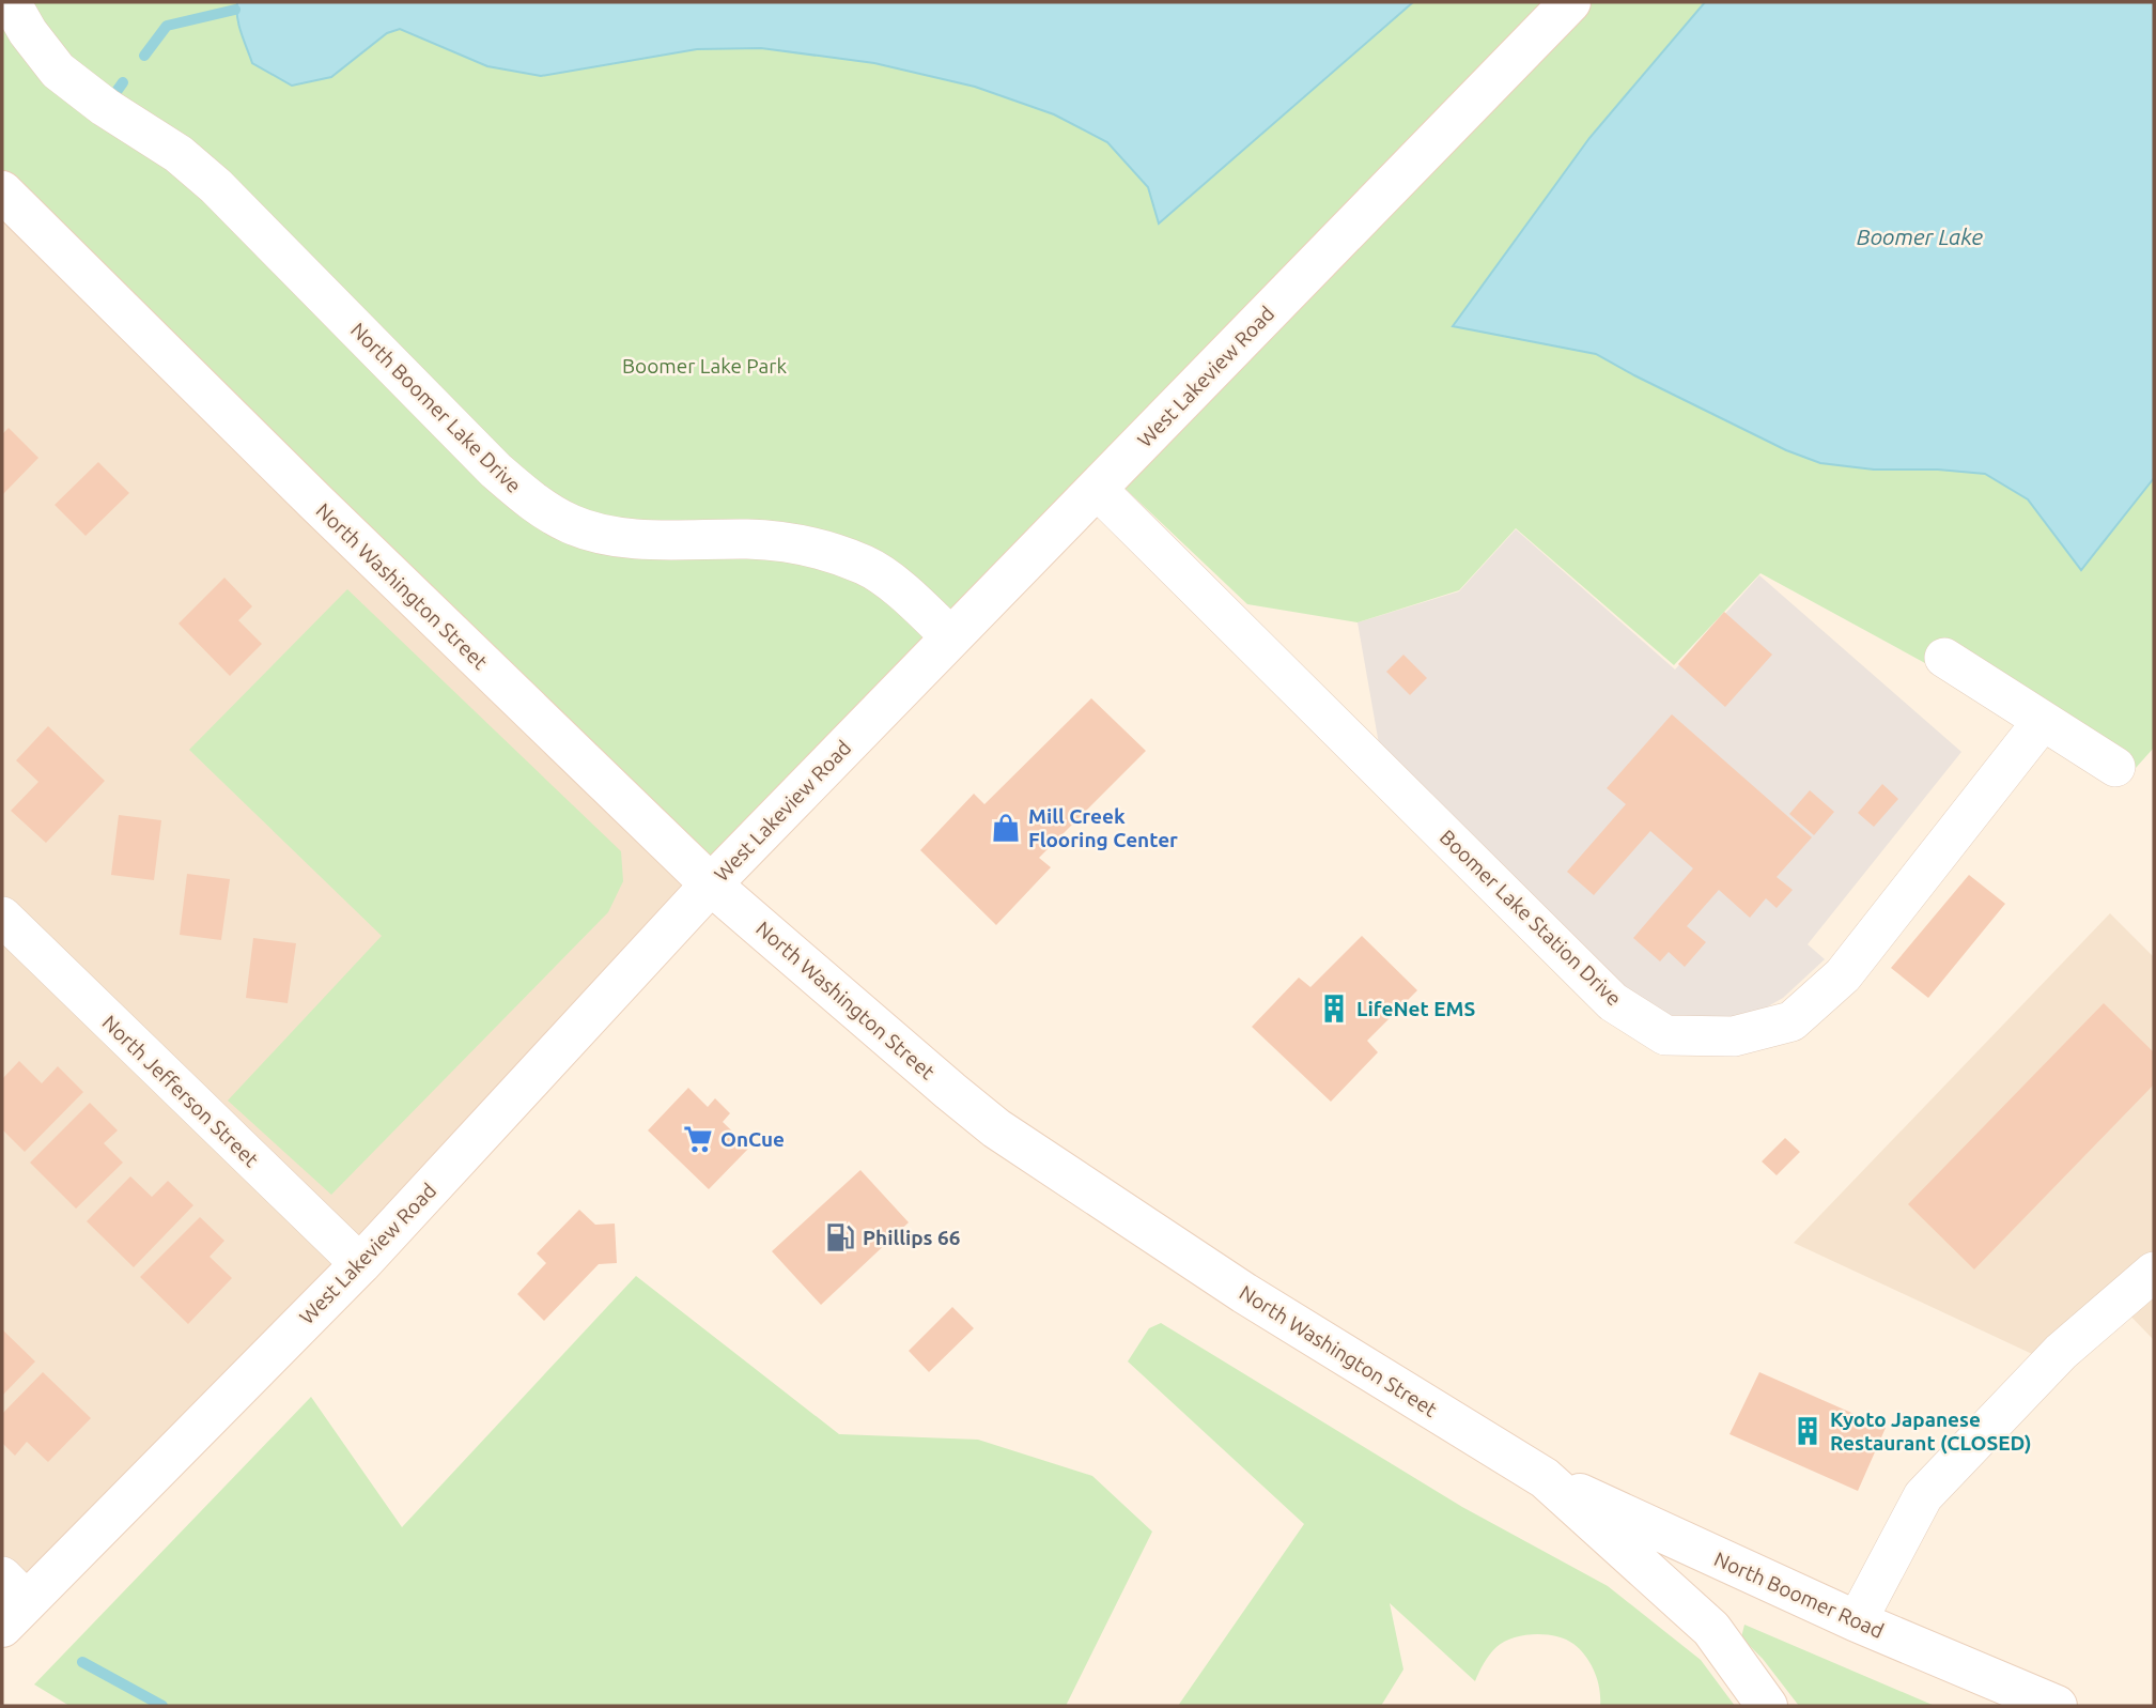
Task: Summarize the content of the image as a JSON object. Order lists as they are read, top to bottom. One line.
{"streets":{"main road":["West Lakeview Road","North Washington Street","North Boomer Road"],"street":["North Boomer Lake Drive","Boomer Lake Station Drive","North Jefferson Street"]},"crossings":[["West Lakeview Road","North Boomer Lake Drive"],["West Lakeview Road","North Washington Street"],["West Lakeview Road","Boomer Lake Station Drive"],["West Lakeview Road","North Jefferson Street"],["North Washington Street","North Boomer Road"]],"water":["Boomer Lake"],"parks":["Boomer Lake Park"],"places":{"shop":["Mill Creek Flooring Center"],"building":["LifeNet EMS","Kyoto Japanese Restaurant (CLOSED)"],"supermarket":["OnCue"],"fuel station":["Phillips 66"]}}
